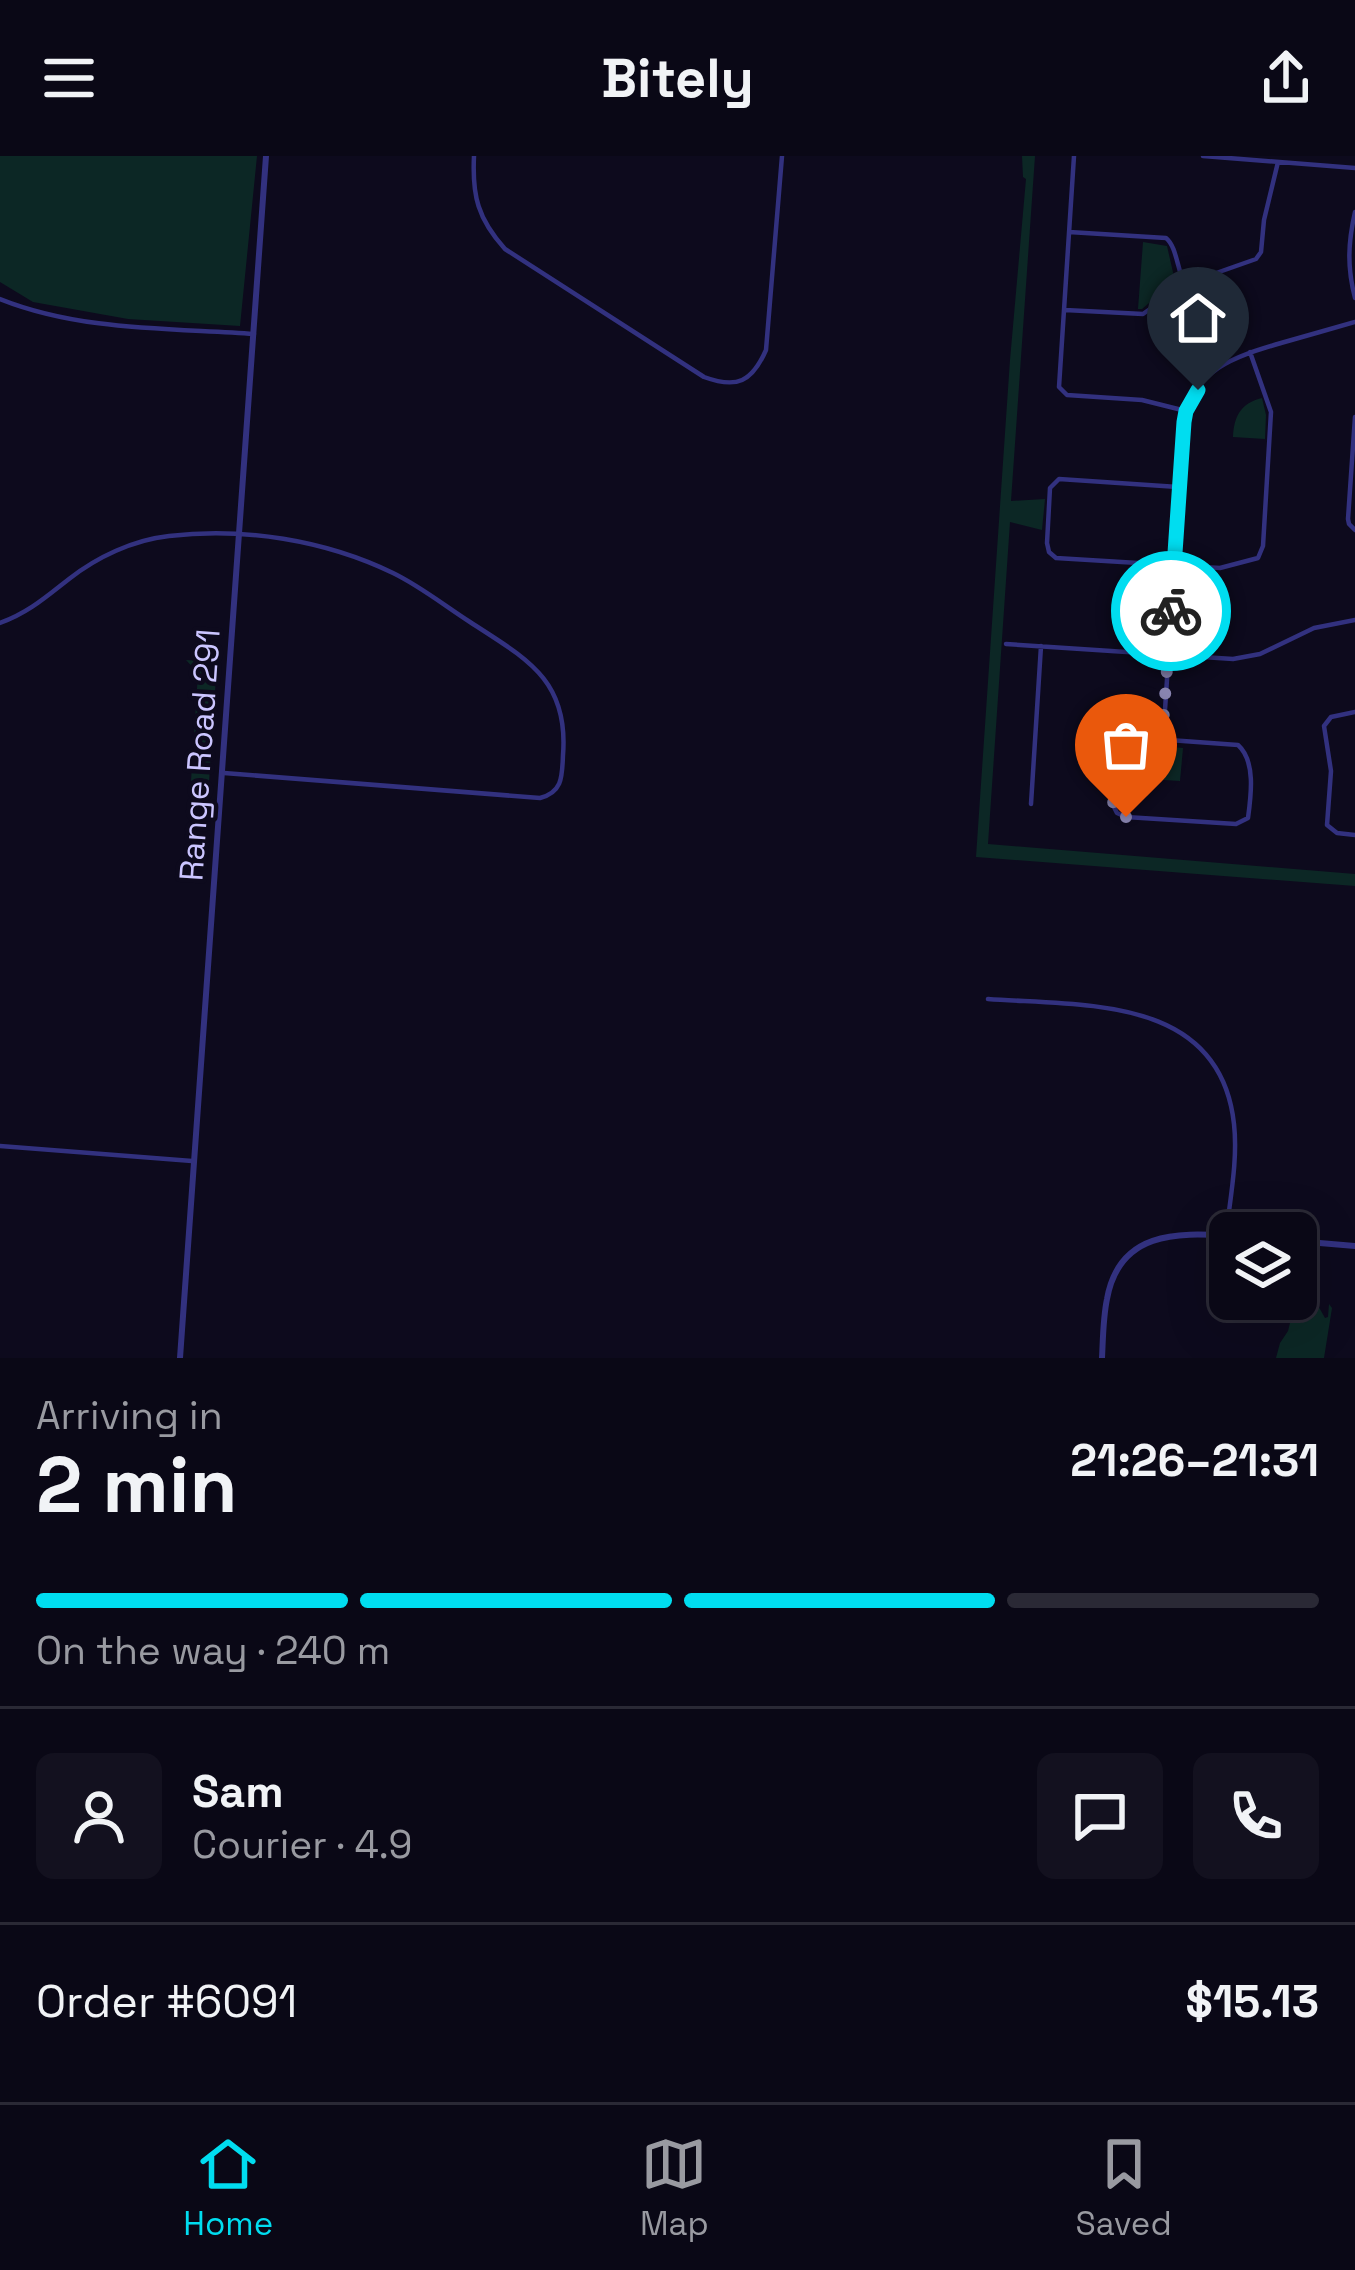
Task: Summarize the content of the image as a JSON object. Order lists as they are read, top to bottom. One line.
{"streets":{"street":["Range Road 291"]},"page":{"header":"Bitely","heading":["2 min","Arriving in","21:26–21:31"],"panel":["Sam","Courier · 4.9","Order #6091","$15.13"],"bar":"On the way · 240 m","tabs":["Home","Map","Saved"]}}
